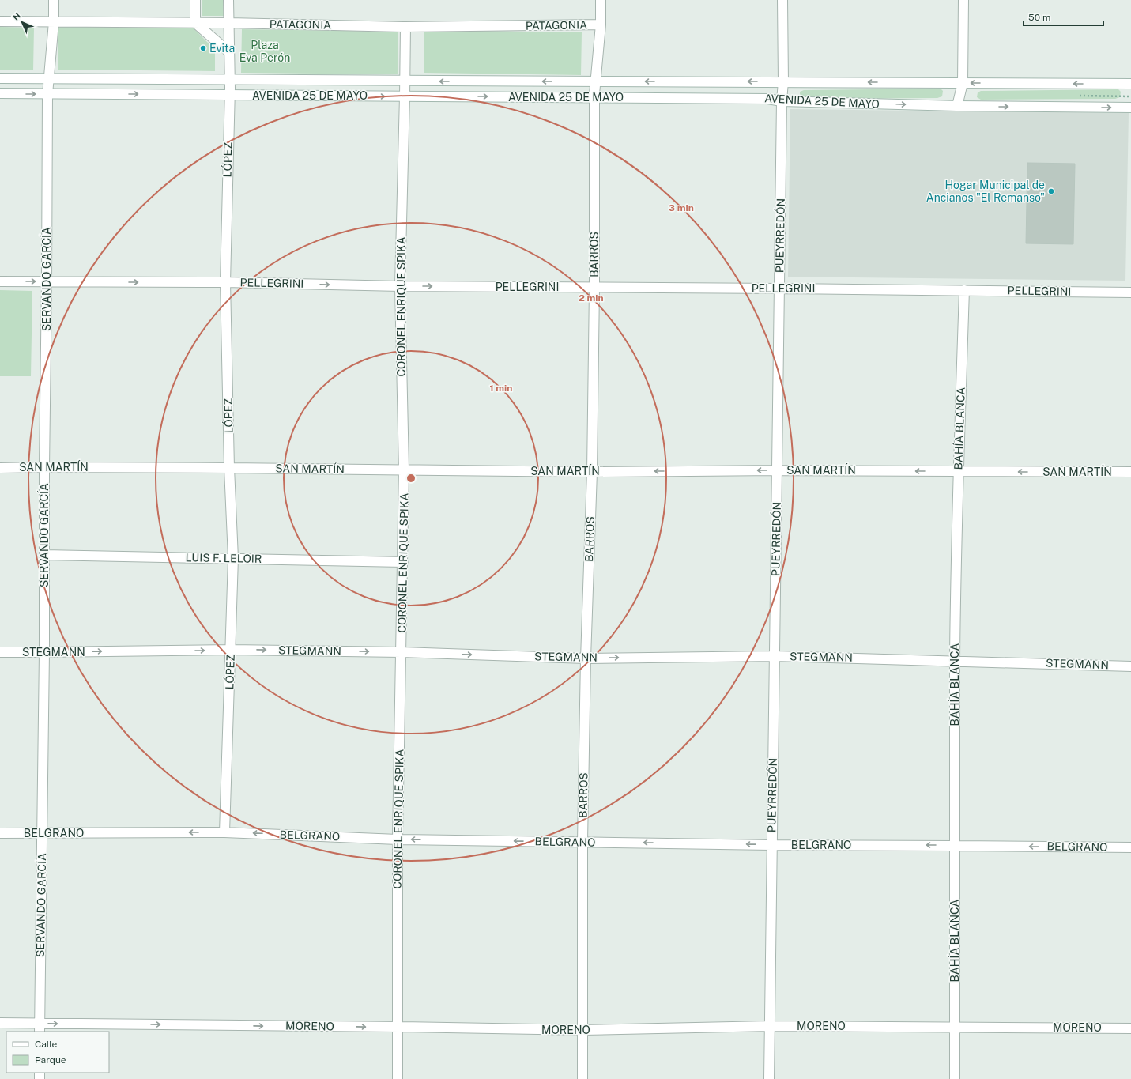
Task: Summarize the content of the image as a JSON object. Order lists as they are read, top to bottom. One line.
{"streets":{"street":["PATAGONIA","AVENIDA 25 DE MAYO","LÓPEZ","PUEYRREDÓN","BARROS","SERVANDO GARCÍA","PELLEGRINI","CORONEL ENRIQUE SPIKA","BAHÍA BLANCA","SAN MARTÍN","LUIS F. LELOIR","STEGMANN","BELGRANO","MORENO"]},"crossings":[["PATAGONIA","LÓPEZ"],["PATAGONIA","BARROS"],["PATAGONIA","SERVANDO GARCÍA"],["PATAGONIA","CORONEL ENRIQUE SPIKA"],["AVENIDA 25 DE MAYO","LÓPEZ"],["AVENIDA 25 DE MAYO","PUEYRREDÓN"],["AVENIDA 25 DE MAYO","BARROS"],["AVENIDA 25 DE MAYO","SERVANDO GARCÍA"],["AVENIDA 25 DE MAYO","CORONEL ENRIQUE SPIKA"],["LÓPEZ","PELLEGRINI"],["LÓPEZ","SAN MARTÍN"],["LÓPEZ","LUIS F. LELOIR"],["LÓPEZ","STEGMANN"],["LÓPEZ","BELGRANO"],["PUEYRREDÓN","PELLEGRINI"],["PUEYRREDÓN","SAN MARTÍN"],["PUEYRREDÓN","STEGMANN"],["PUEYRREDÓN","BELGRANO"],["PUEYRREDÓN","MORENO"],["BARROS","PELLEGRINI"],["BARROS","SAN MARTÍN"],["BARROS","STEGMANN"],["BARROS","BELGRANO"],["BARROS","MORENO"],["SERVANDO GARCÍA","PELLEGRINI"],["SERVANDO GARCÍA","SAN MARTÍN"],["SERVANDO GARCÍA","LUIS F. LELOIR"],["SERVANDO GARCÍA","STEGMANN"],["SERVANDO GARCÍA","BELGRANO"],["SERVANDO GARCÍA","MORENO"],["PELLEGRINI","CORONEL ENRIQUE SPIKA"],["PELLEGRINI","BAHÍA BLANCA"],["CORONEL ENRIQUE SPIKA","SAN MARTÍN"],["CORONEL ENRIQUE SPIKA","LUIS F. LELOIR"],["CORONEL ENRIQUE SPIKA","STEGMANN"],["CORONEL ENRIQUE SPIKA","BELGRANO"],["CORONEL ENRIQUE SPIKA","MORENO"],["BAHÍA BLANCA","SAN MARTÍN"],["BAHÍA BLANCA","STEGMANN"],["BAHÍA BLANCA","BELGRANO"],["BAHÍA BLANCA","MORENO"]],"one_way":["PELLEGRINI","SAN MARTÍN","STEGMANN","BELGRANO"],"parks":["Plaza Eva Perón"],"places":["Evita","Hogar Municipal de Ancianos \"El Remanso\""],"legend":["Calle","Parque"],"scale_bar":"50 m","north":"top left","rings":["3 min","2 min","1 min"]}
